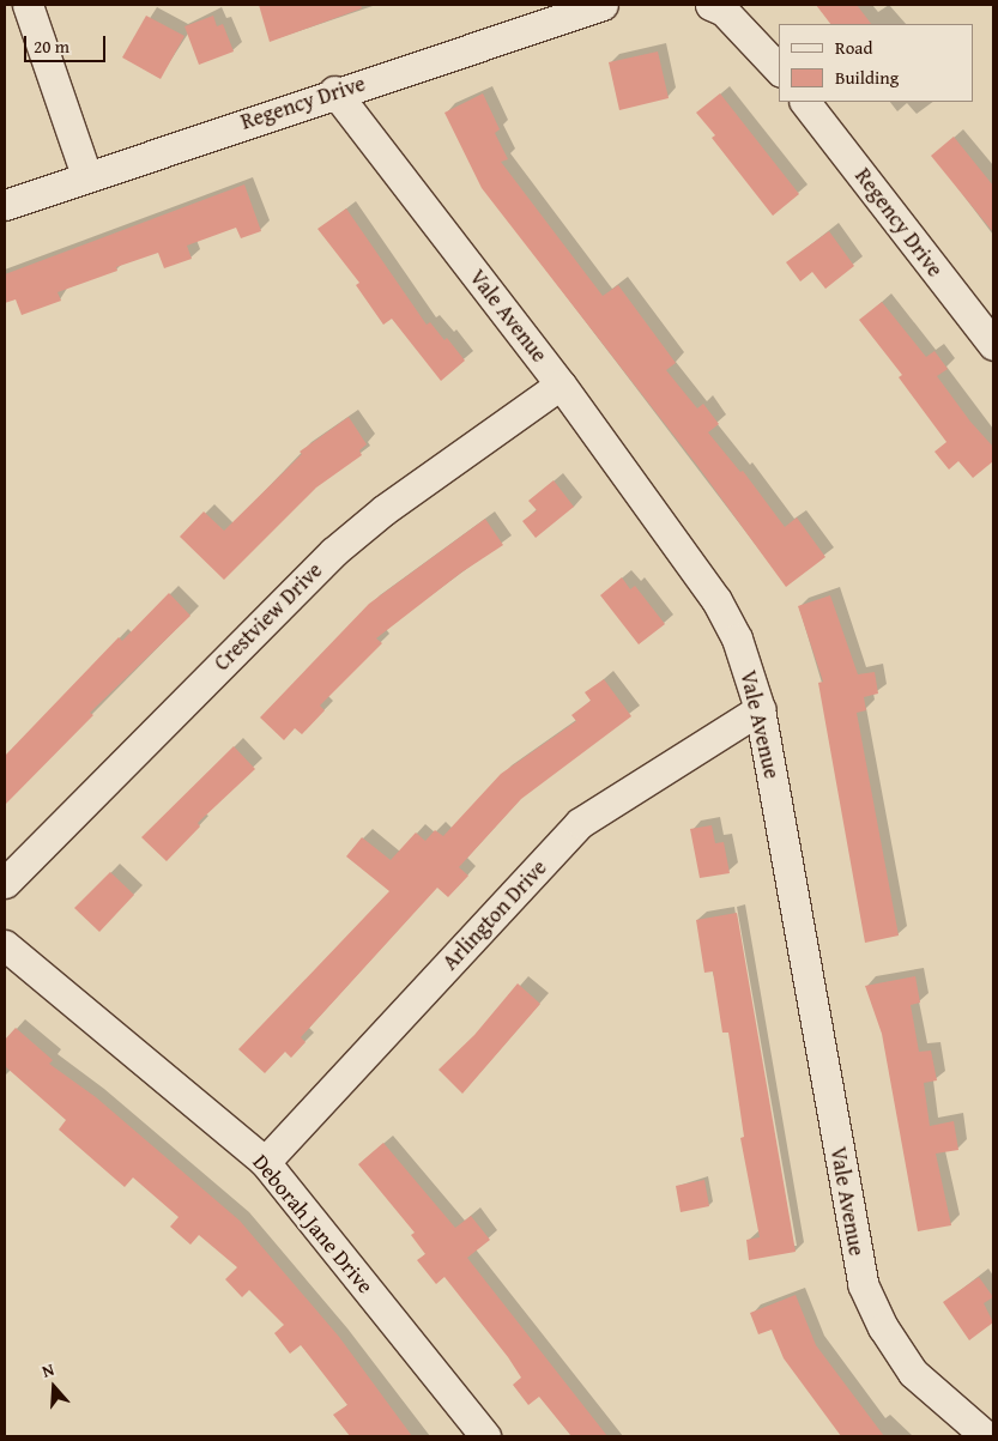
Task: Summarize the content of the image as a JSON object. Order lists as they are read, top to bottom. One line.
{"streets":{"street":["Regency Drive","Vale Avenue","Crestview Drive","Arlington Drive","Deborah Jane Drive"]},"crossings":[["Regency Drive","Vale Avenue"],["Vale Avenue","Crestview Drive"],["Vale Avenue","Arlington Drive"],["Arlington Drive","Deborah Jane Drive"]],"legend":["Road","Building"],"scale_bar":"20 m","north":"top"}
